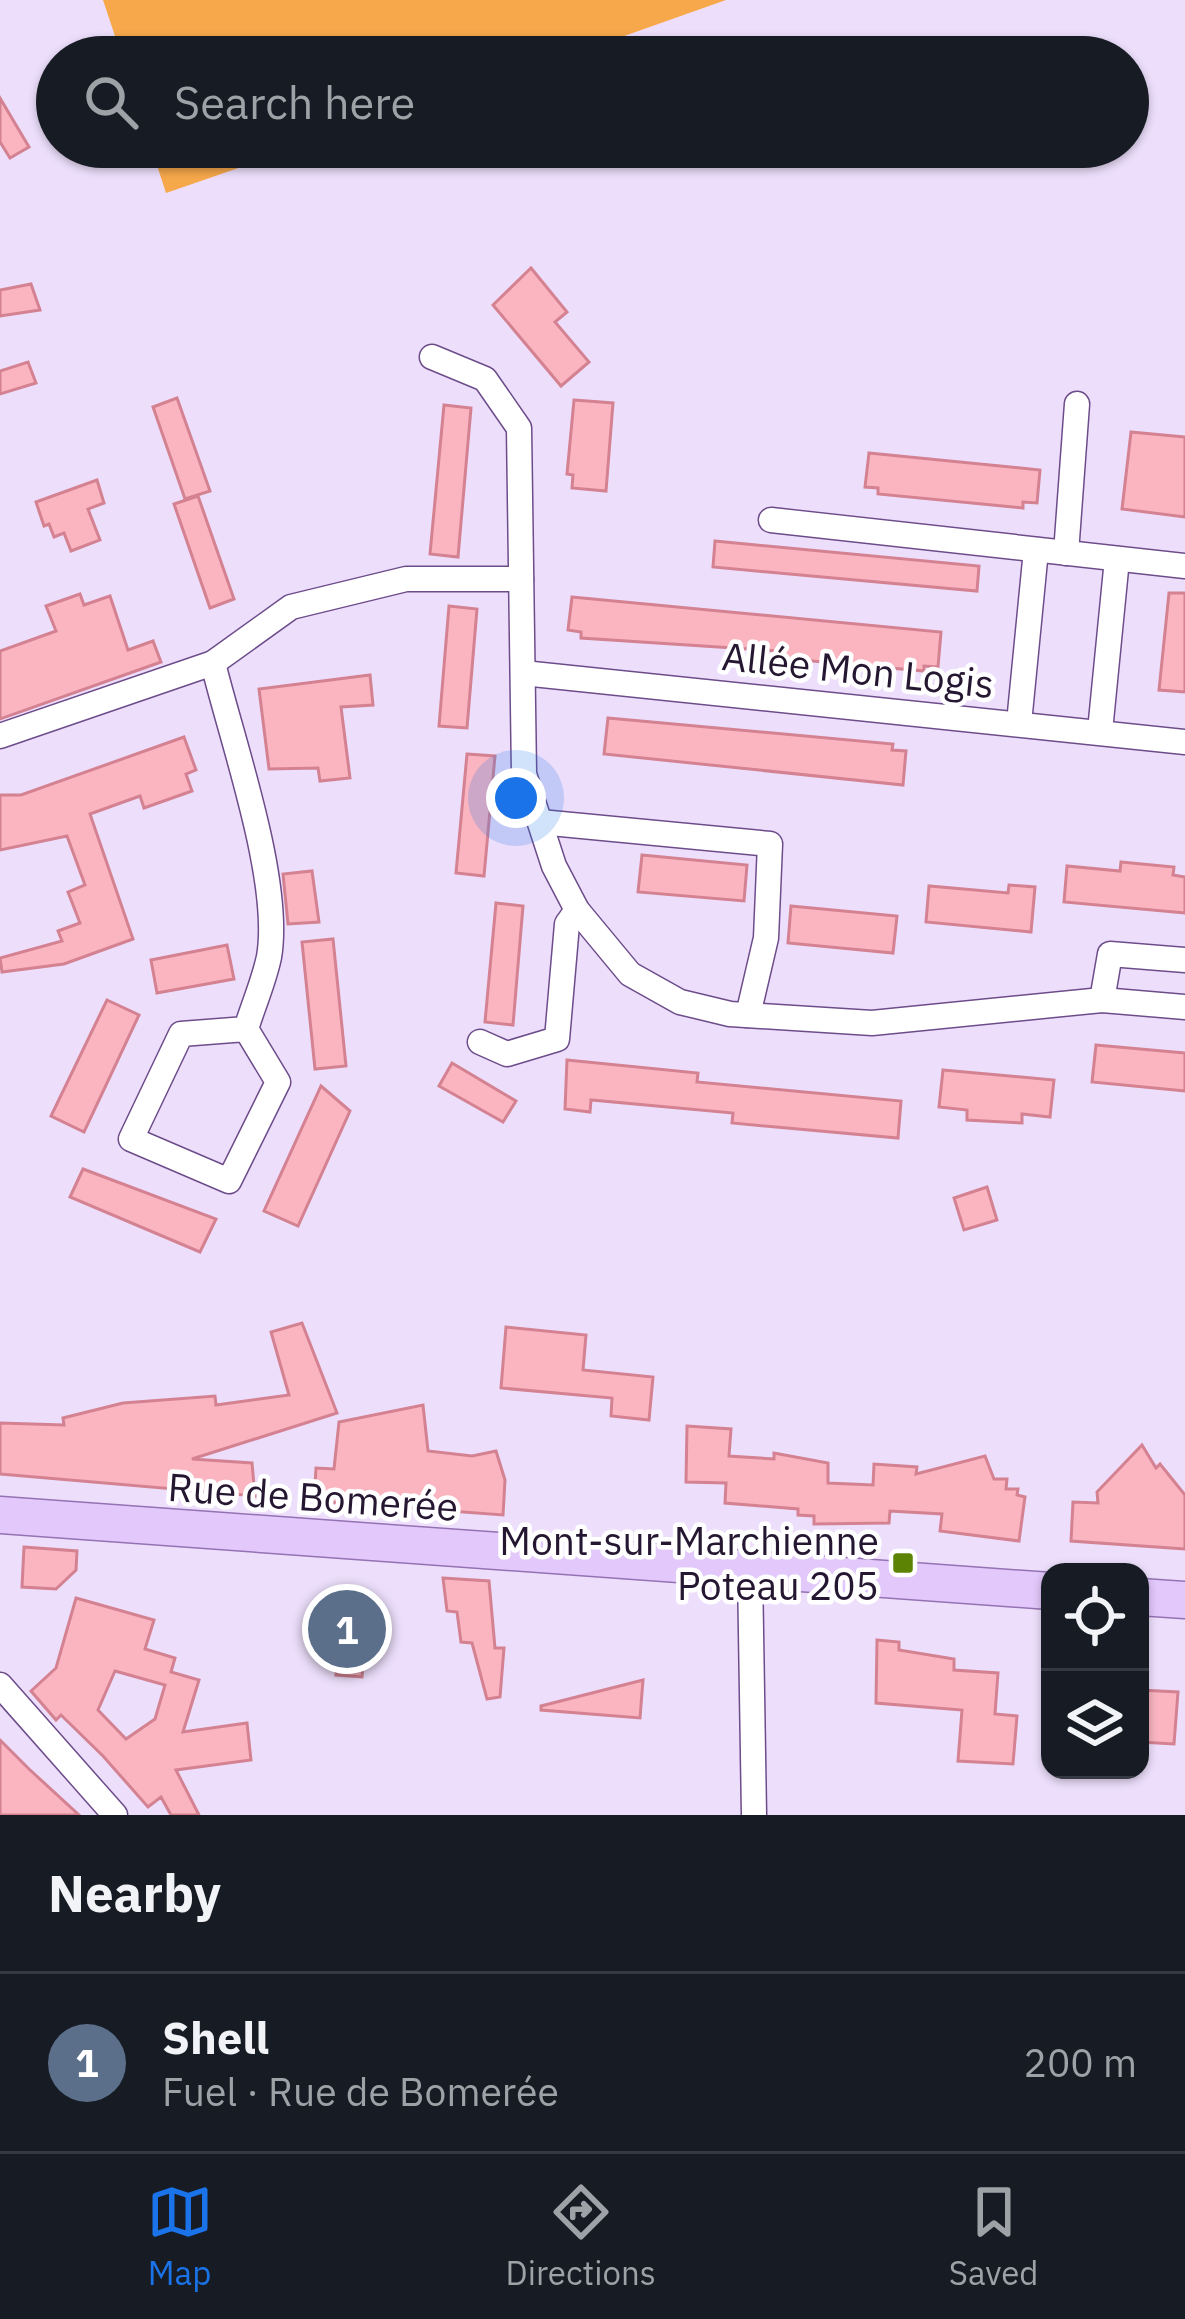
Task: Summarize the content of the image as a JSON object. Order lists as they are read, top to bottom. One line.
{"streets":{"main road":["Rue de Bomerée"],"street":["Allée Mon Logis"]},"places":{"transit":["Mont-sur-Marchienne Poteau 205"]},"page":{"search":"Search here","pins":"1","heading":"Nearby","list":[{"mark":"1","name":"Shell","note":"Fuel · Rue de Bomerée","value":"200 m"}],"nav":["Map","Directions","Saved"]}}
